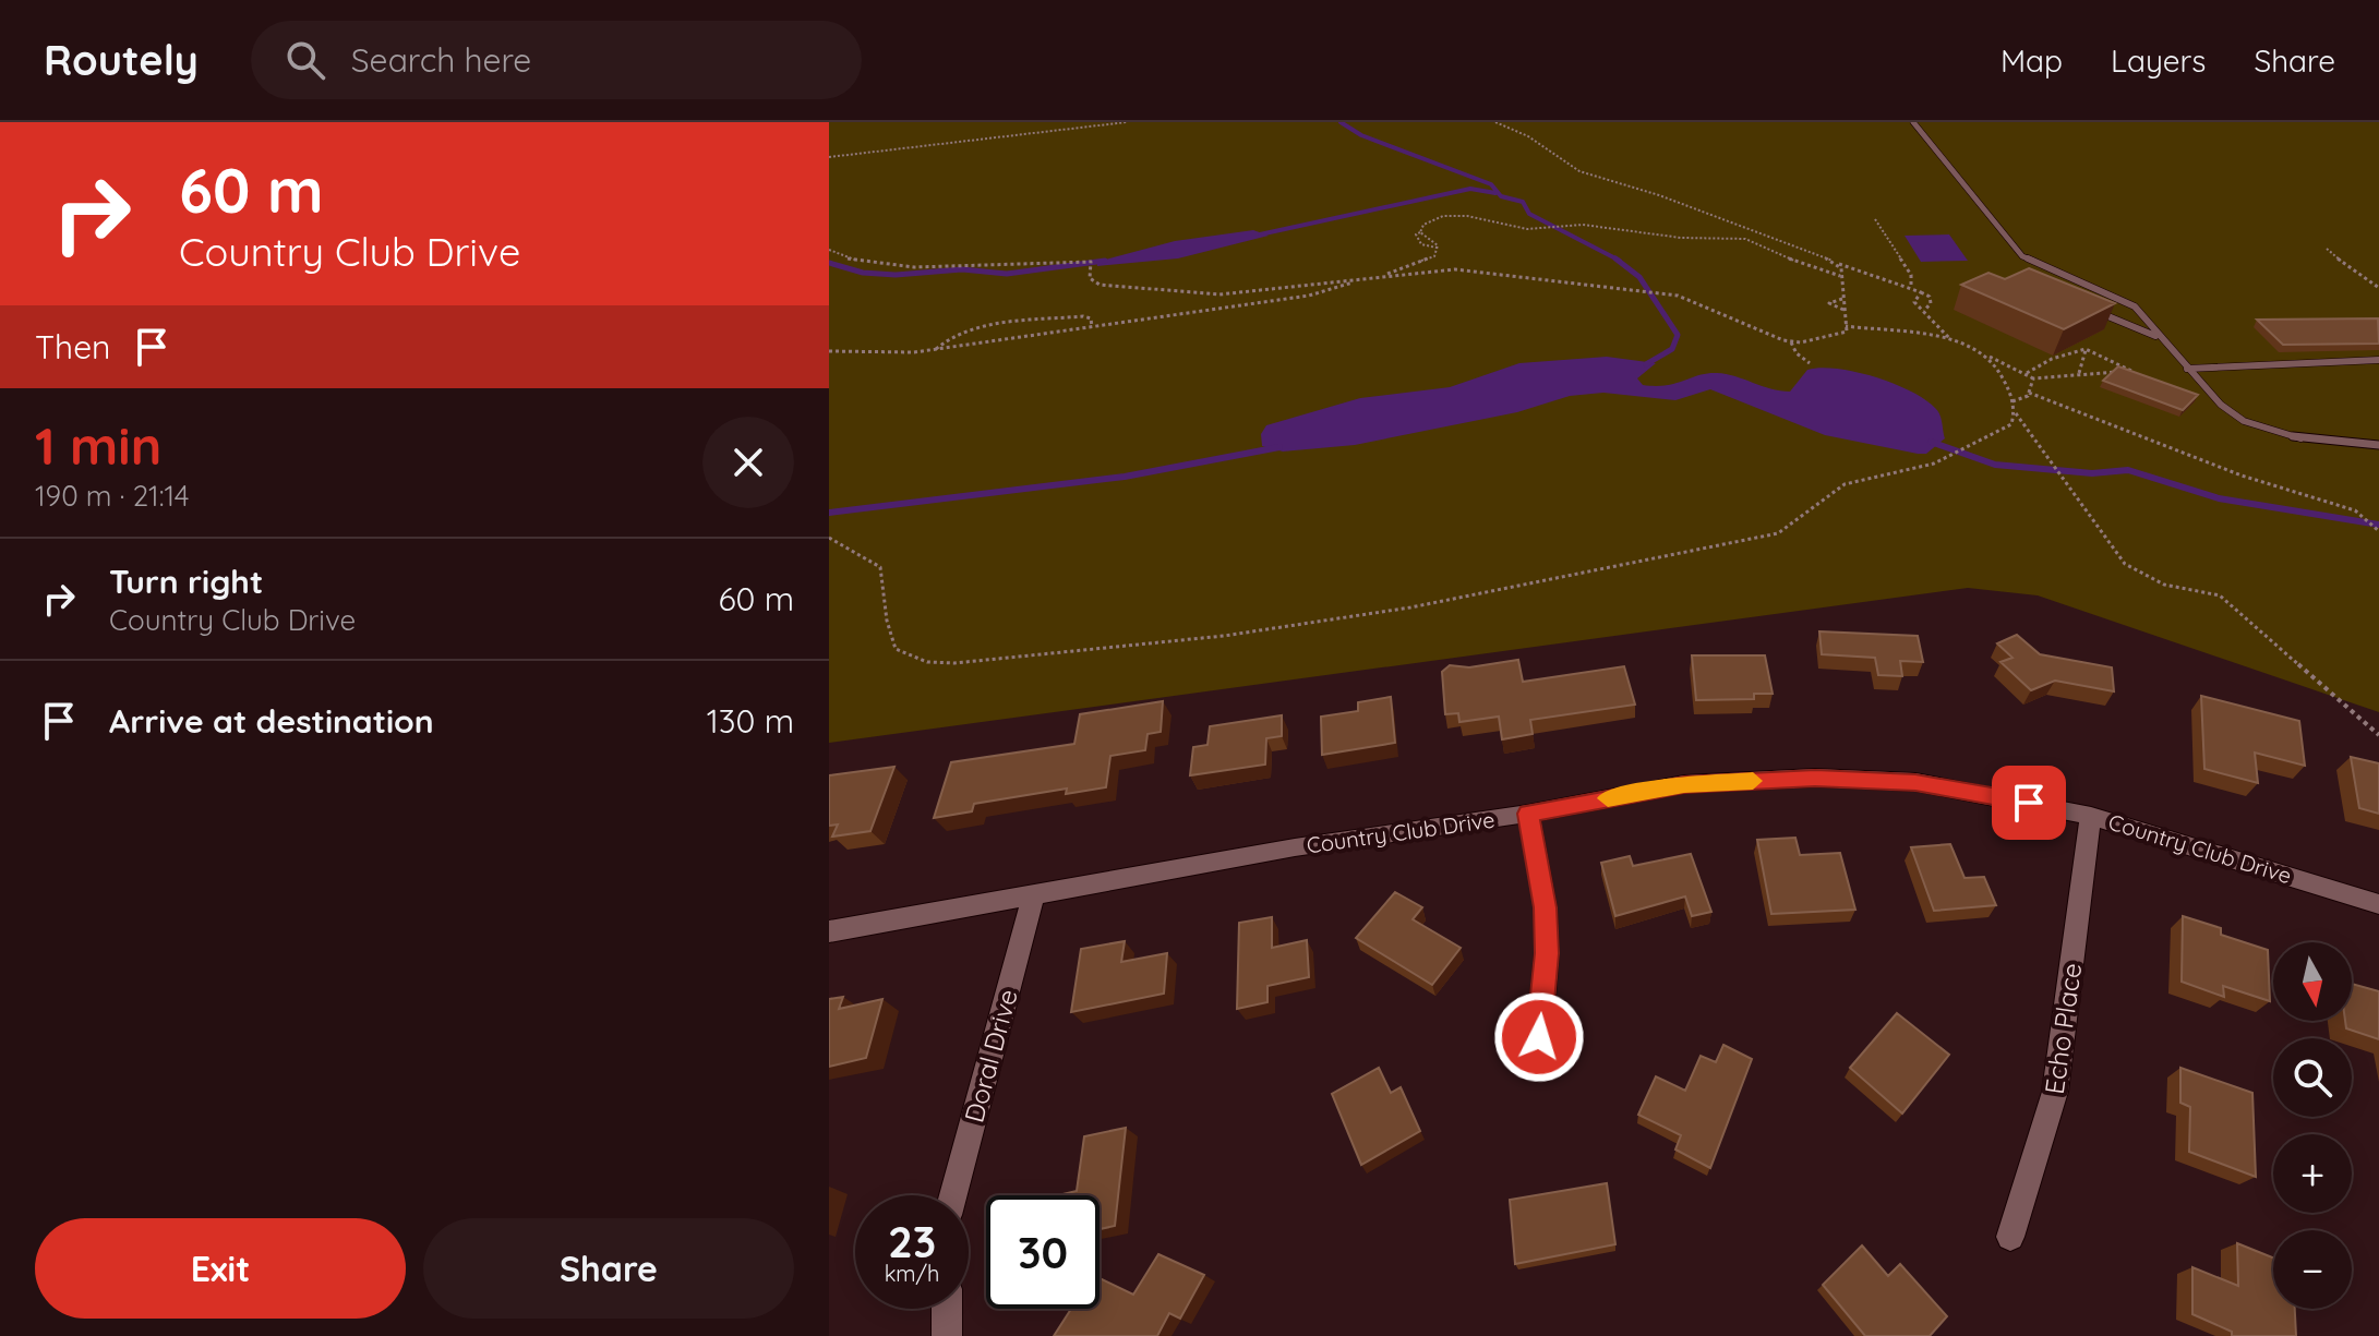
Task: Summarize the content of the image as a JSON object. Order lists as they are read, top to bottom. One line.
{"streets":{"street":["Country Club Drive","Echo Place","Doral Drive"]},"crossings":[["Country Club Drive","Echo Place"],["Country Club Drive","Doral Drive"]],"north":"bottom","page":{"header":"Routely","search":"Search here","nav":["Map","Layers","Share"],"turn":["60 m","Country Club Drive"],"then":"Then","heading":["1 min","190 m · 21:14"],"list":[{"name":"Turn right","note":"Country Club Drive","value":"60 m"},{"name":"Arrive at destination","value":"130 m"}],"map_buttons":["+","−"],"speed":"23 km/h","limit":"30","buttons":["Exit","Share"]}}
